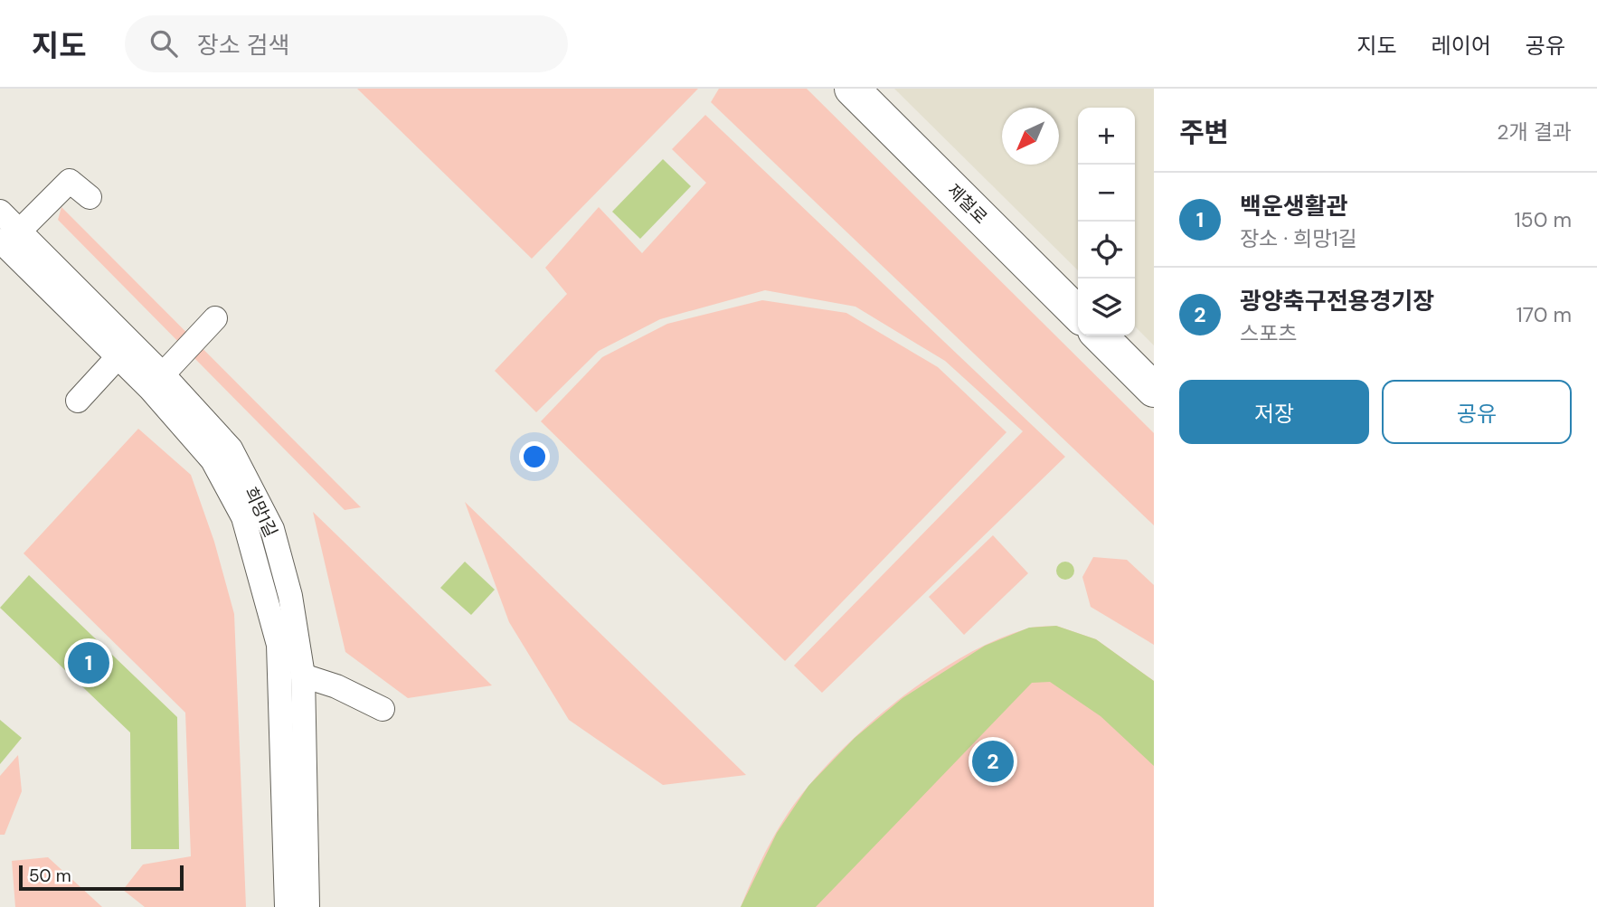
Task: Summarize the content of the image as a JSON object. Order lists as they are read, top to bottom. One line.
{"streets":{"main road":["제철로"],"street":["희망1길"]},"scale_bar":"50 m","north":"bottom left","page":{"header":"지도","search":"장소 검색","nav":["지도","레이어","공유"],"heading":["주변","2개 결과"],"map_buttons":["+","−"],"list":[{"mark":"1","name":"백운생활관","note":"장소 · 희망1길","value":"150 m"},{"mark":"2","name":"광양축구전용경기장","note":"스포츠","value":"170 m"}],"buttons":["저장","공유"],"pins":["1","2"],"scale":"50 m"}}
